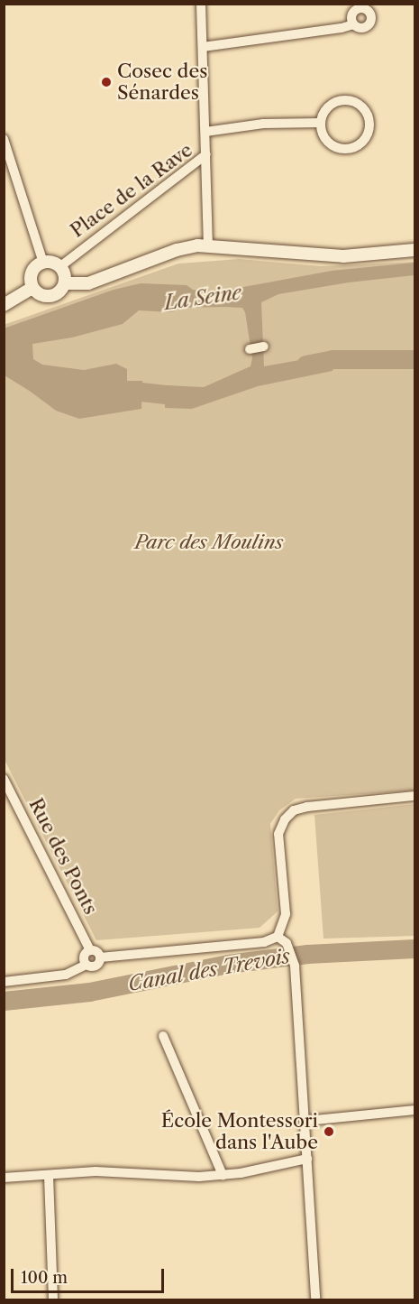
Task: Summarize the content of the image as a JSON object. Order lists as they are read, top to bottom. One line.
{"streets":{"street":["Place de la Rave","Rue des Ponts"]},"water":["La Seine","Canal des Trevois"],"parks":["Parc des Moulins"],"places":["Cosec des Sénardes","École Montessori dans l'Aube"],"scale_bar":"100 m"}
